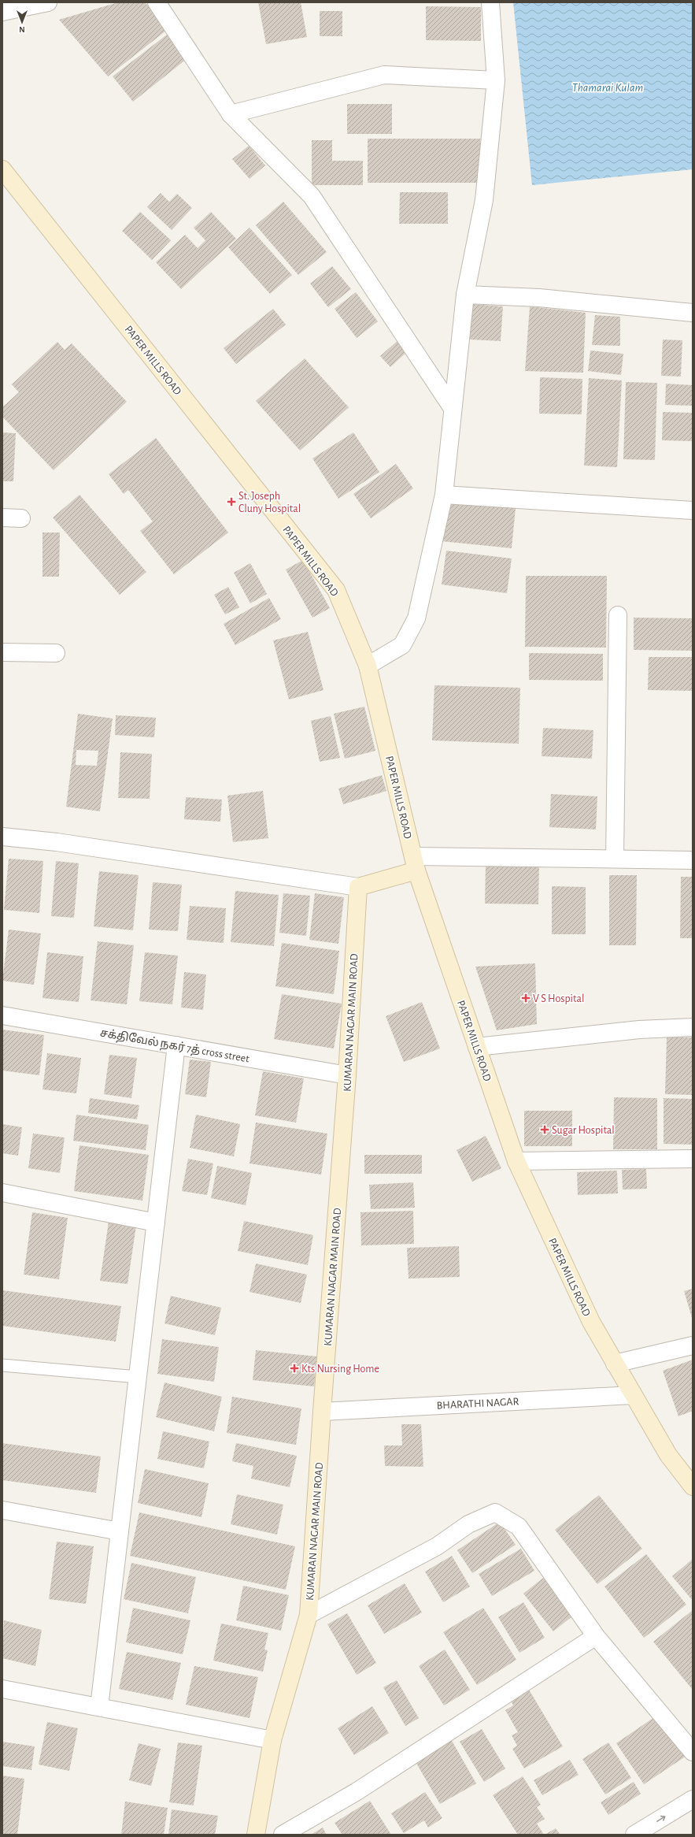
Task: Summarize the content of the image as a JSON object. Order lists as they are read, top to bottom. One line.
{"streets":{"main road":["PAPER MILLS ROAD","KUMARAN NAGAR MAIN ROAD"],"street":["சக்திவேல் நகர் 7த் cross street","BHARATHI NAGAR"]},"crossings":[["PAPER MILLS ROAD","BHARATHI NAGAR"],["KUMARAN NAGAR MAIN ROAD","சக்திவேல் நகர் 7த் cross street"],["KUMARAN NAGAR MAIN ROAD","BHARATHI NAGAR"]],"water":["Thamarai Kulam"],"places":{"health":["St. Joseph Cluny Hospital","V S Hospital","Sugar Hospital","Kts Nursing Home"]},"north":"bottom"}
